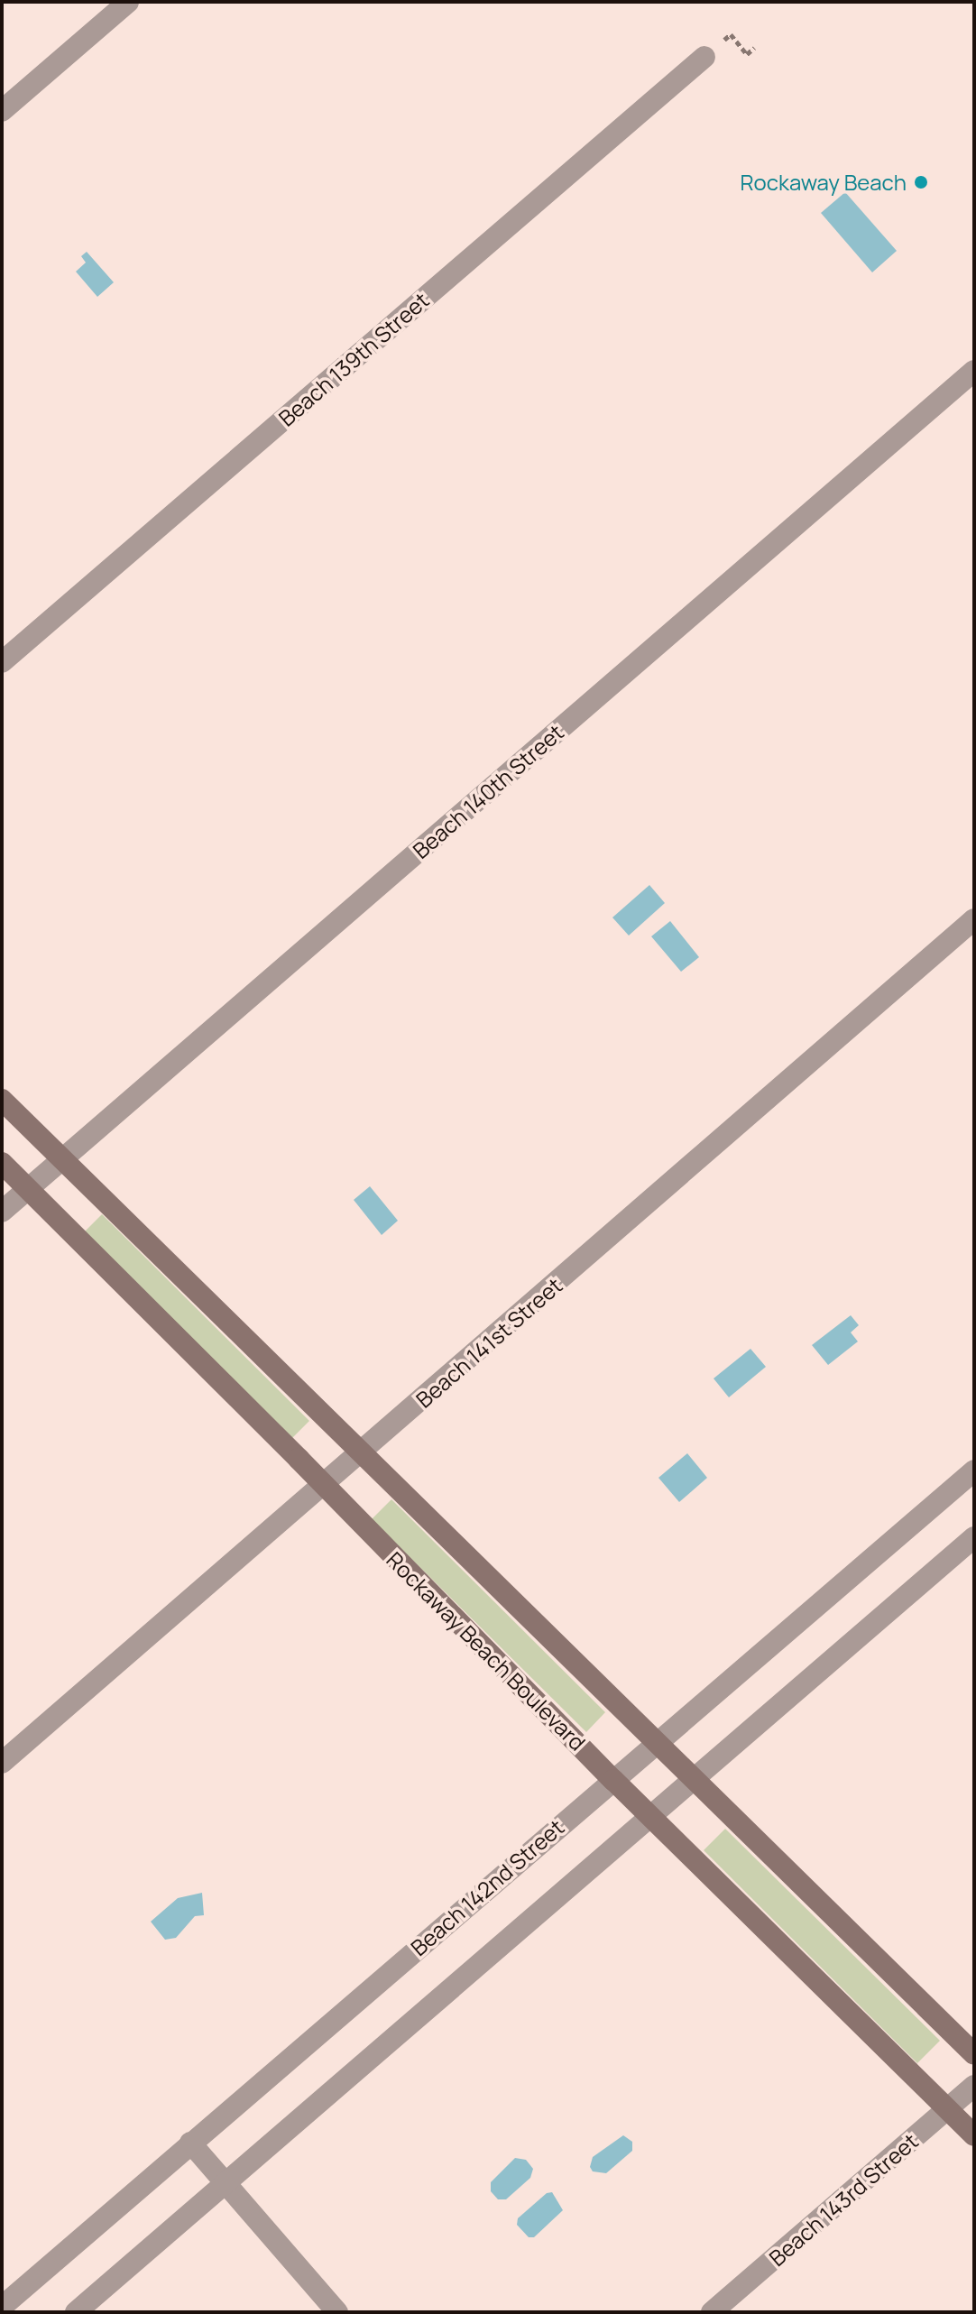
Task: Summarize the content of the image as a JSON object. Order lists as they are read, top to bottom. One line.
{"streets":{"street":["Beach 139th Street","Beach 140th Street","Beach 141st Street","Rockaway Beach Boulevard","Beach 142nd Street","Beach 143rd Street"]},"crossings":[["Beach 140th Street","Rockaway Beach Boulevard"],["Beach 141st Street","Rockaway Beach Boulevard"],["Rockaway Beach Boulevard","Beach 142nd Street"],["Rockaway Beach Boulevard","Beach 143rd Street"]],"places":["Rockaway Beach"]}
